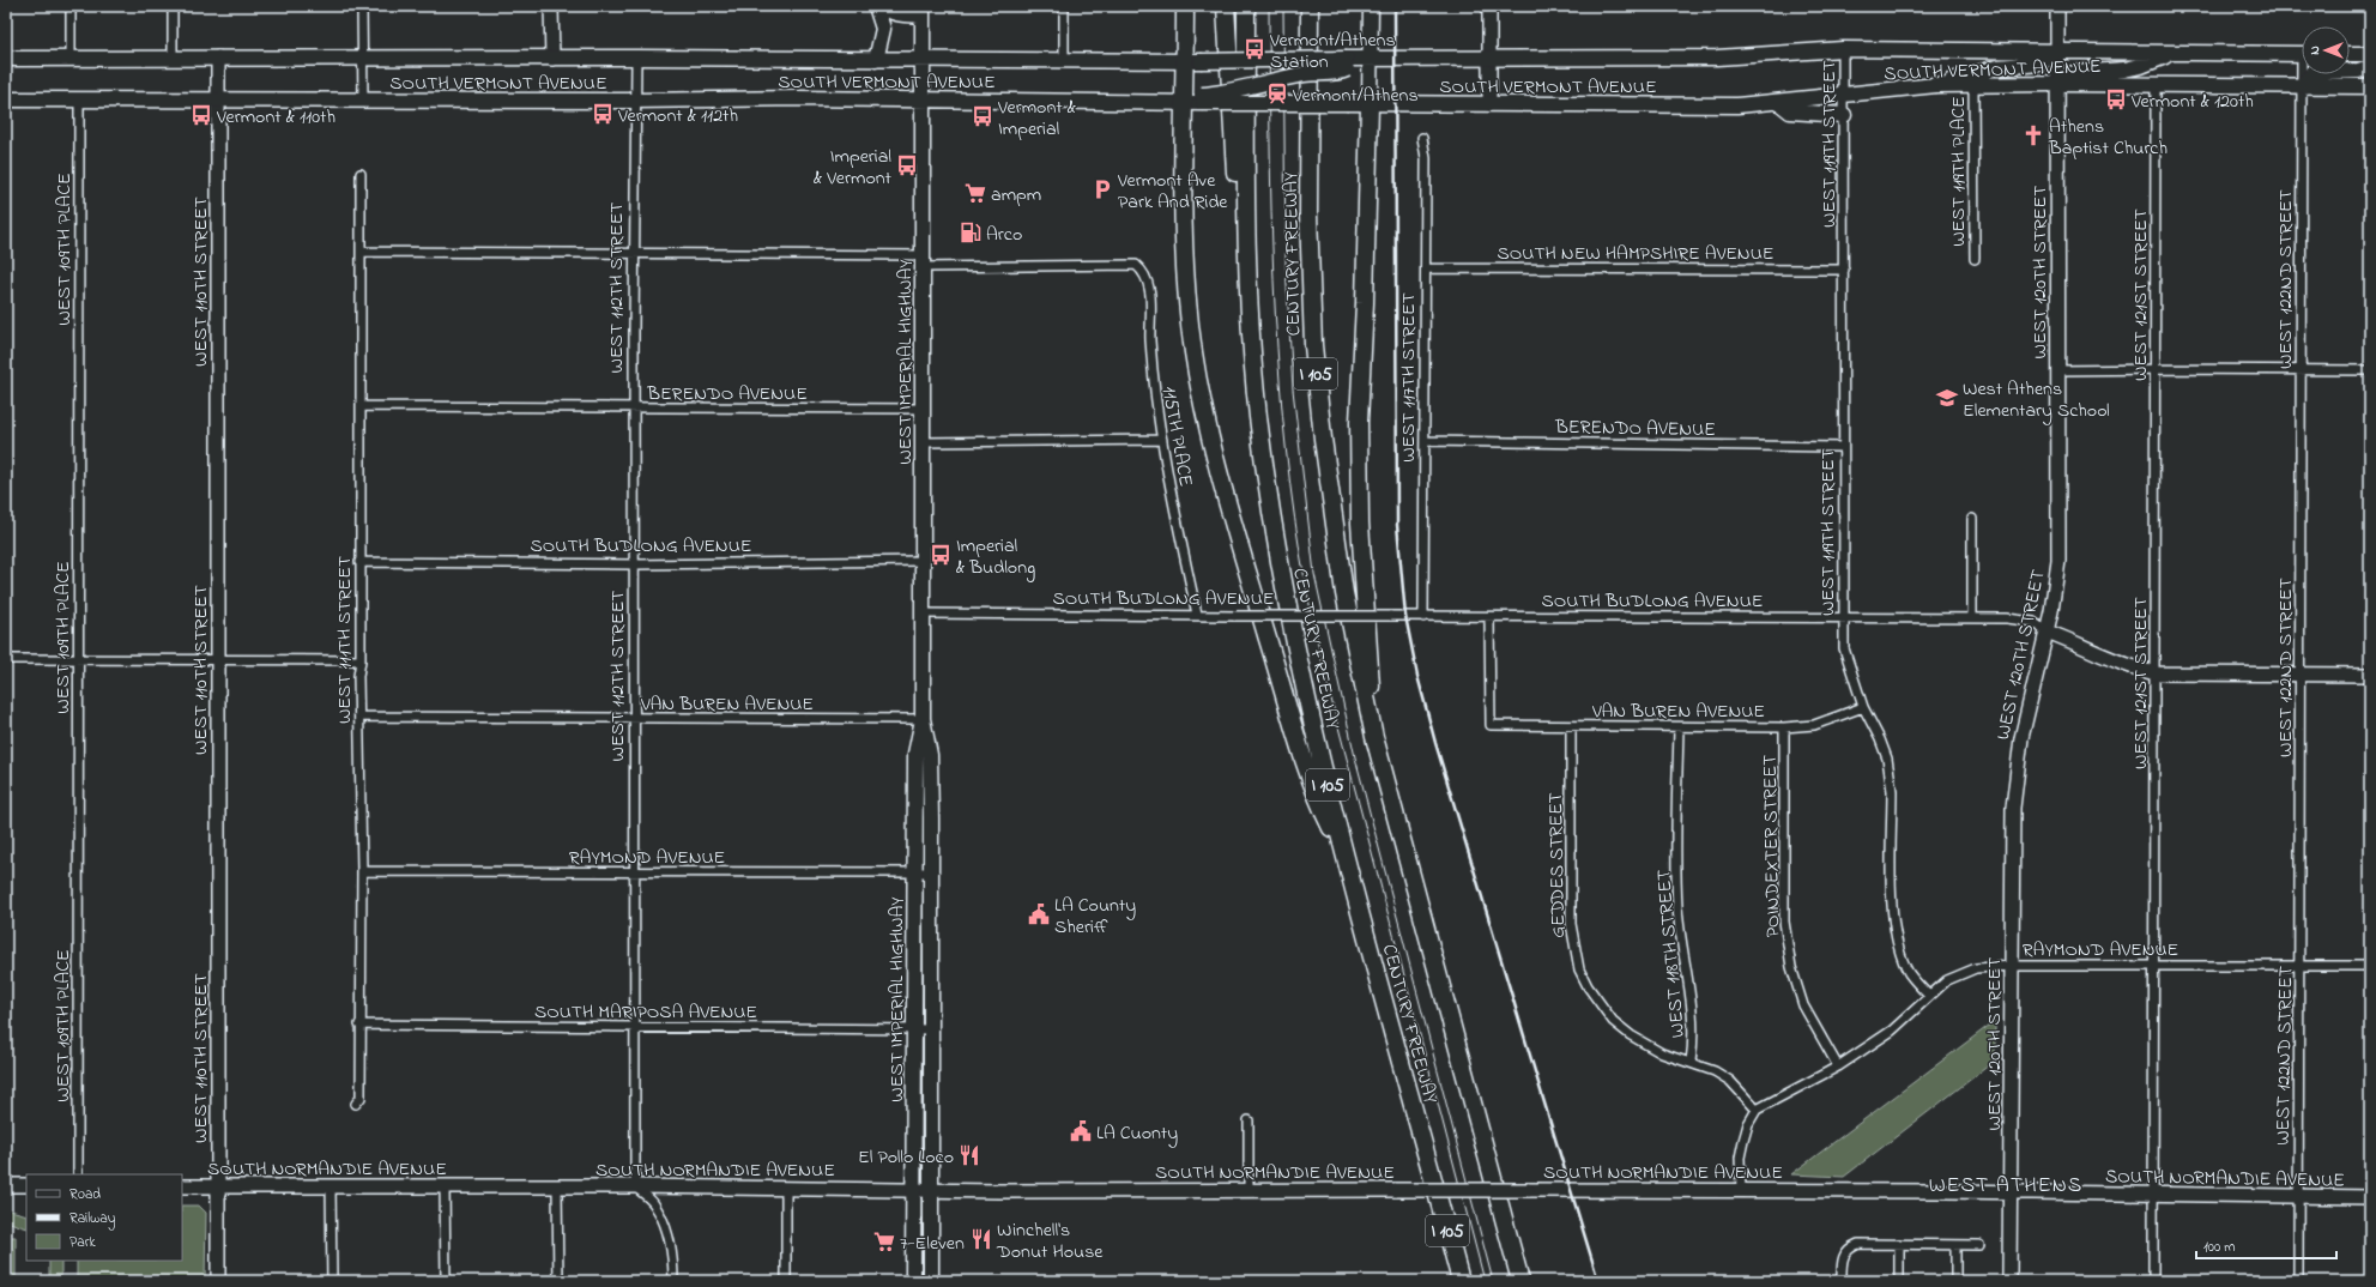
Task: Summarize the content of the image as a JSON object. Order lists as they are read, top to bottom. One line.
{"streets":{"highway":["CENTURY FREEWAY","I 105"],"main road":["SOUTH VERMONT AVENUE","WEST IMPERIAL HIGHWAY"],"street":["WEST 119TH STREET","WEST 119TH PLACE","WEST 109TH PLACE","SOUTH NEW HAMPSHIRE AVENUE","WEST 120TH STREET","WEST 122ND STREET","WEST 110TH STREET","WEST 112TH STREET","WEST 121ST STREET","WEST 117TH STREET","BERENDO AVENUE","115TH PLACE","SOUTH BUDLONG AVENUE","WEST 111TH STREET","VAN BUREN AVENUE","POINDEXTER STREET","RAYMOND AVENUE","GEDDES STREET","WEST 118TH STREET","SOUTH MARIPOSA AVENUE","SOUTH NORMANDIE AVENUE"]},"crossings":[["SOUTH VERMONT AVENUE","WEST 119TH STREET"],["SOUTH VERMONT AVENUE","WEST 119TH PLACE"],["SOUTH VERMONT AVENUE","WEST 109TH PLACE"],["SOUTH VERMONT AVENUE","WEST 120TH STREET"],["SOUTH VERMONT AVENUE","WEST 122ND STREET"],["SOUTH VERMONT AVENUE","WEST 110TH STREET"],["SOUTH VERMONT AVENUE","WEST 112TH STREET"],["SOUTH VERMONT AVENUE","WEST 121ST STREET"],["SOUTH VERMONT AVENUE","WEST IMPERIAL HIGHWAY"],["WEST 119TH STREET","SOUTH NEW HAMPSHIRE AVENUE"],["WEST 119TH STREET","BERENDO AVENUE"],["WEST 119TH STREET","SOUTH BUDLONG AVENUE"],["WEST 119TH STREET","VAN BUREN AVENUE"],["WEST 119TH STREET","RAYMOND AVENUE"],["SOUTH NEW HAMPSHIRE AVENUE","WEST 117TH STREET"],["WEST 120TH STREET","SOUTH BUDLONG AVENUE"],["WEST 120TH STREET","RAYMOND AVENUE"],["WEST 120TH STREET","SOUTH NORMANDIE AVENUE"],["WEST 122ND STREET","SOUTH BUDLONG AVENUE"],["WEST 122ND STREET","RAYMOND AVENUE"],["WEST 122ND STREET","SOUTH NORMANDIE AVENUE"],["WEST 110TH STREET","SOUTH NORMANDIE AVENUE"],["WEST 112TH STREET","BERENDO AVENUE"],["WEST 112TH STREET","SOUTH BUDLONG AVENUE"],["WEST 112TH STREET","VAN BUREN AVENUE"],["WEST 112TH STREET","RAYMOND AVENUE"],["WEST 112TH STREET","SOUTH MARIPOSA AVENUE"],["WEST 112TH STREET","SOUTH NORMANDIE AVENUE"],["WEST 121ST STREET","SOUTH BUDLONG AVENUE"],["WEST 121ST STREET","RAYMOND AVENUE"],["WEST 121ST STREET","SOUTH NORMANDIE AVENUE"],["WEST IMPERIAL HIGHWAY","BERENDO AVENUE"],["WEST IMPERIAL HIGHWAY","115TH PLACE"],["WEST IMPERIAL HIGHWAY","SOUTH BUDLONG AVENUE"],["WEST IMPERIAL HIGHWAY","VAN BUREN AVENUE"],["WEST IMPERIAL HIGHWAY","RAYMOND AVENUE"],["WEST IMPERIAL HIGHWAY","SOUTH MARIPOSA AVENUE"],["WEST IMPERIAL HIGHWAY","SOUTH NORMANDIE AVENUE"],["WEST 117TH STREET","BERENDO AVENUE"],["WEST 117TH STREET","SOUTH BUDLONG AVENUE"],["BERENDO AVENUE","WEST 111TH STREET"],["115TH PLACE","SOUTH BUDLONG AVENUE"],["SOUTH BUDLONG AVENUE","WEST 111TH STREET"],["SOUTH BUDLONG AVENUE","VAN BUREN AVENUE"],["WEST 111TH STREET","VAN BUREN AVENUE"],["WEST 111TH STREET","RAYMOND AVENUE"],["WEST 111TH STREET","SOUTH MARIPOSA AVENUE"],["VAN BUREN AVENUE","POINDEXTER STREET"],["VAN BUREN AVENUE","GEDDES STREET"],["VAN BUREN AVENUE","WEST 118TH STREET"],["POINDEXTER STREET","RAYMOND AVENUE"],["RAYMOND AVENUE","GEDDES STREET"],["GEDDES STREET","WEST 118TH STREET"]],"districts":["WEST ATHENS"],"places":{"bus stop":["Vermont/Athens Station","Vermont & 120th","Vermont & 112th","Vermont & 110th","Vermont & Imperial","Imperial & Vermont","Imperial & Budlong"],"station":["Vermont/Athens"],"church":["Athens Baptist Church"],"parking":["Vermont Ave Park And Ride"],"supermarket":["ampm","7-Eleven"],"fuel station":["Arco"],"school or university":["West Athens Elementary School"],"public building":["LA County Sheriff","LA Cuonty"],"restaurant":["El Pollo Loco","Winchell's Donut House"]},"legend":["Road","Railway","Park"],"scale_bar":"100 m","north":"left"}
